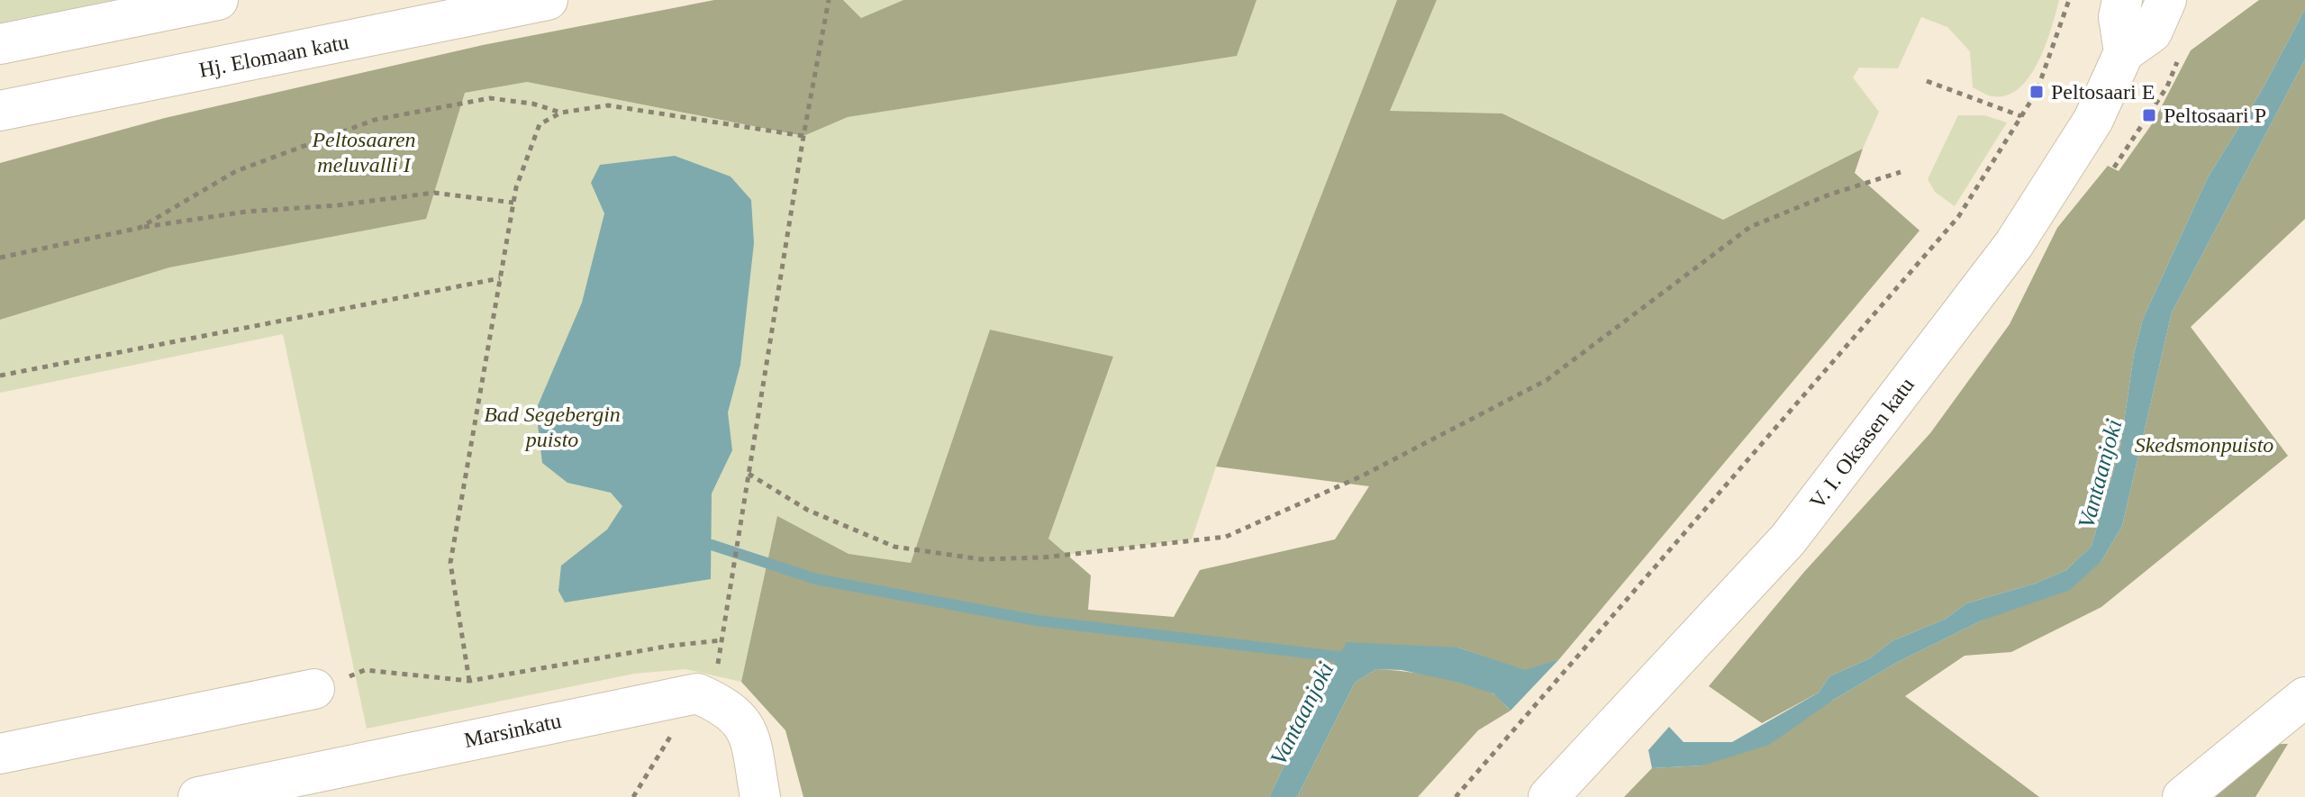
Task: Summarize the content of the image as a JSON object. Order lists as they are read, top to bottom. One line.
{"streets":{"street":["Hj. Elomaan katu","V. I. Oksasen katu","Marsinkatu"]},"water":["Vantaanjoki"],"parks":["Peltosaaren meluvalli I","Bad Segebergin puisto","Skedsmonpuisto"],"places":{"transit":["Peltosaari E","Peltosaari P"]}}
